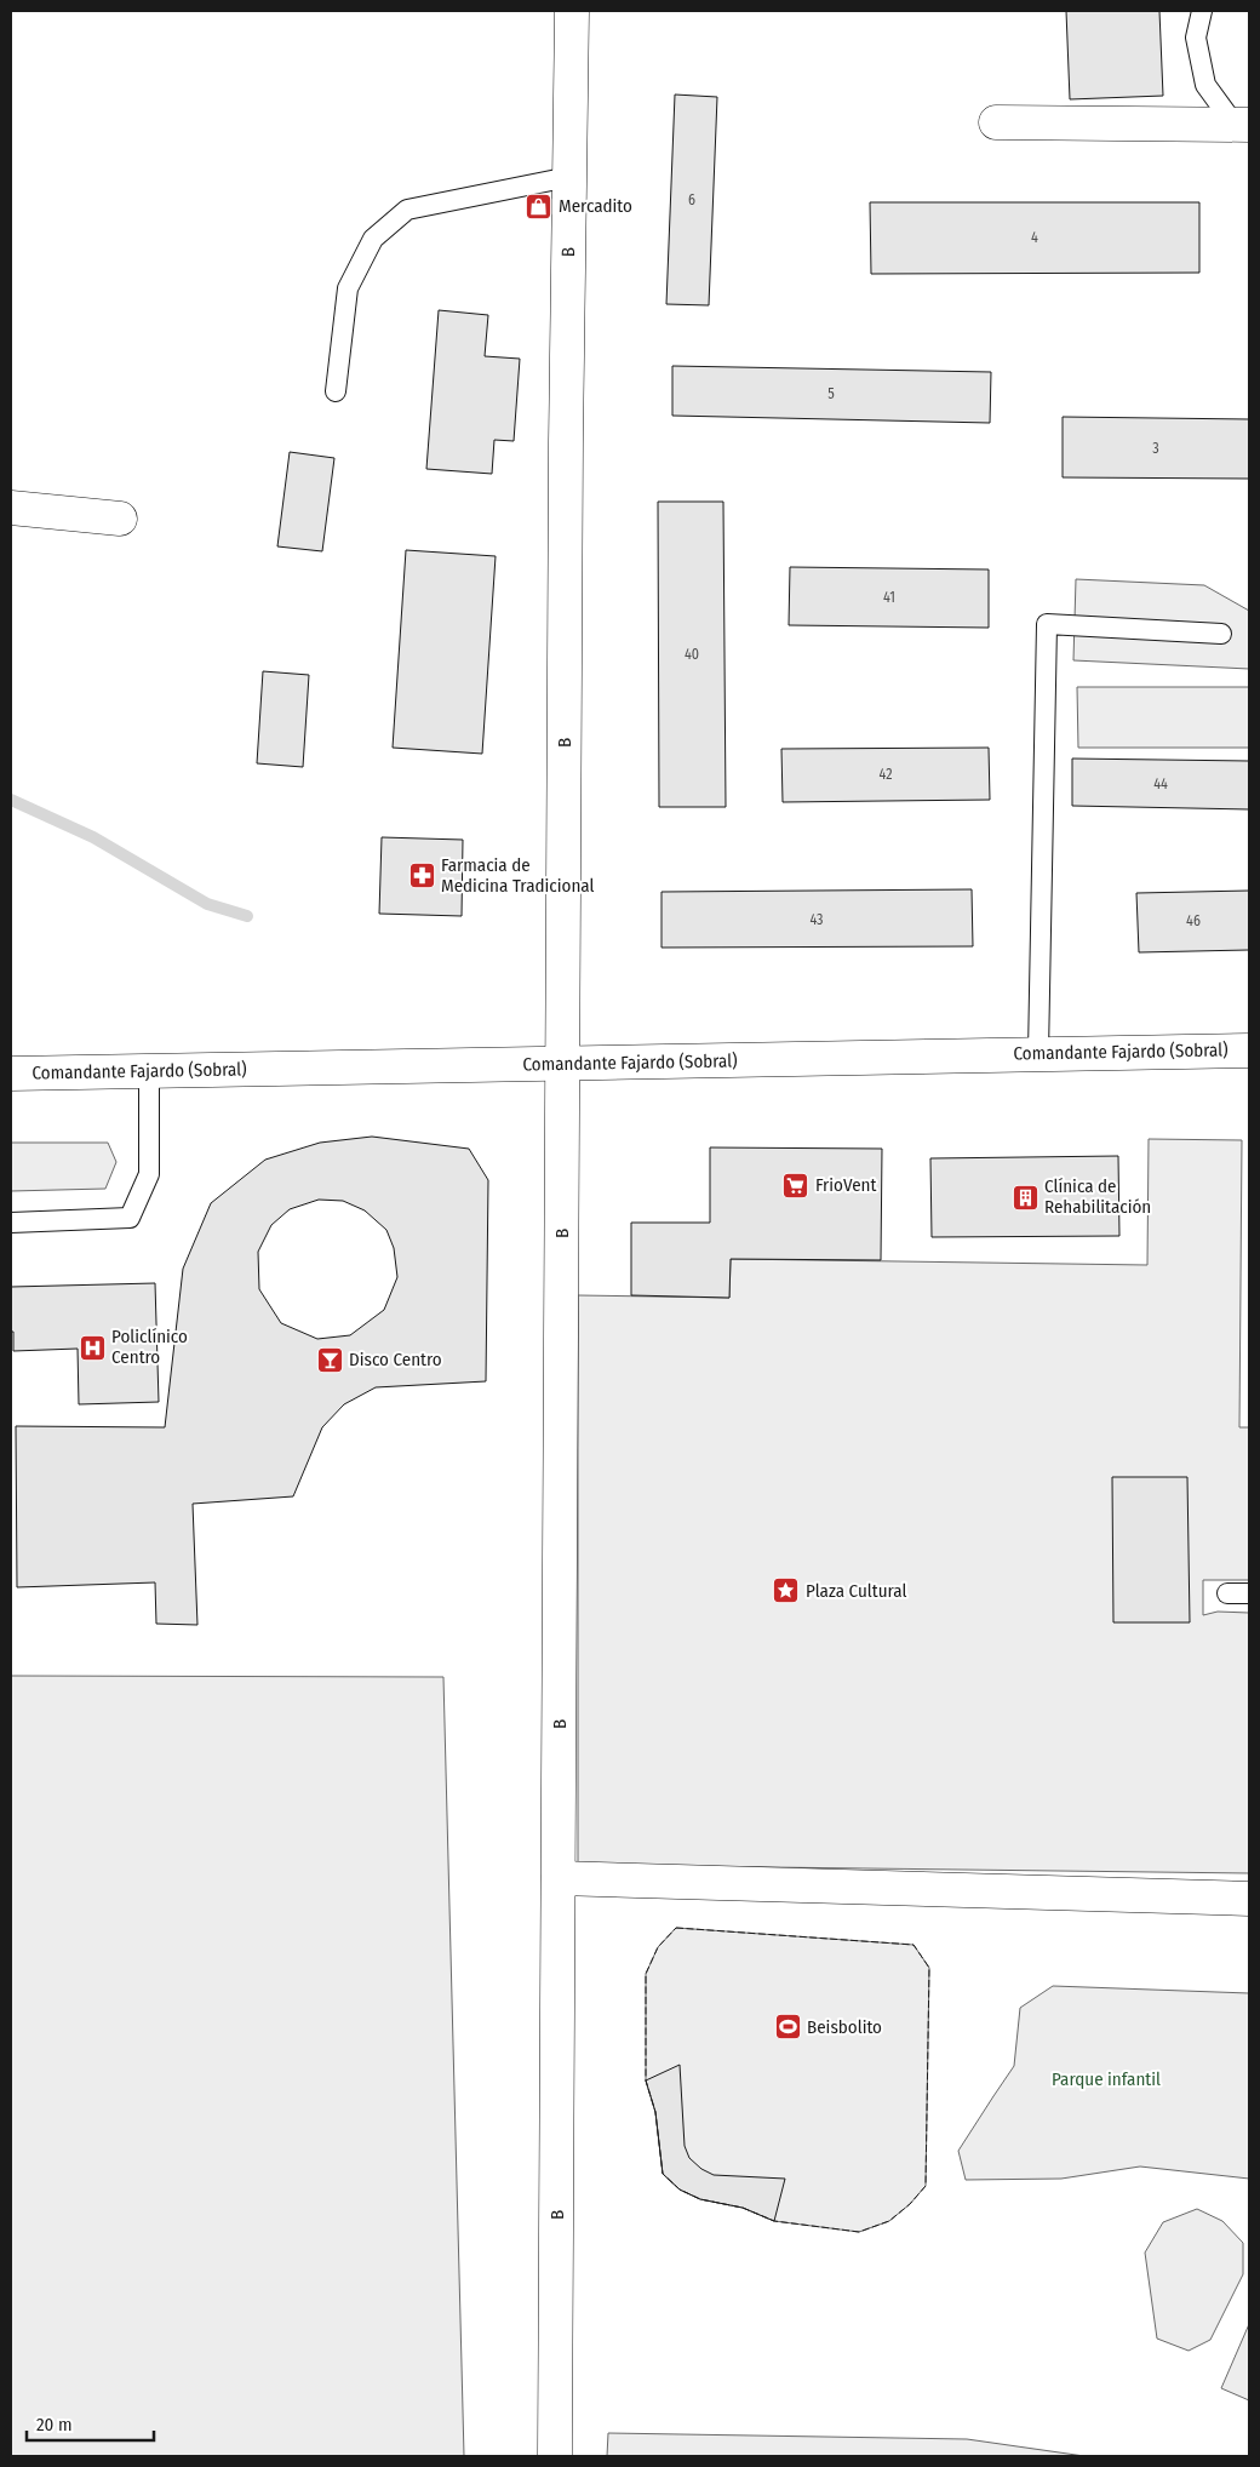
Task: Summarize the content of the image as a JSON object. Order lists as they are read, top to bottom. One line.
{"streets":{"street":["B","Comandante Fajardo (Sobral)"]},"crossings":[["B","Comandante Fajardo (Sobral)"]],"parks":["Parque infantil"],"places":{"shop":["Mercadito"],"pharmacy":["Farmacia de Medicina Tradicional"],"supermarket":["FrioVent"],"building":["Clínica de Rehabilitación"],"hospital":["Policlínico Centro"],"bar":["Disco Centro"],"place":["Plaza Cultural"],"sports":["Beisbolito"]},"house_numbers":["6","4","5","3","41","40","42","44","43","46"],"scale_bar":"20 m"}
